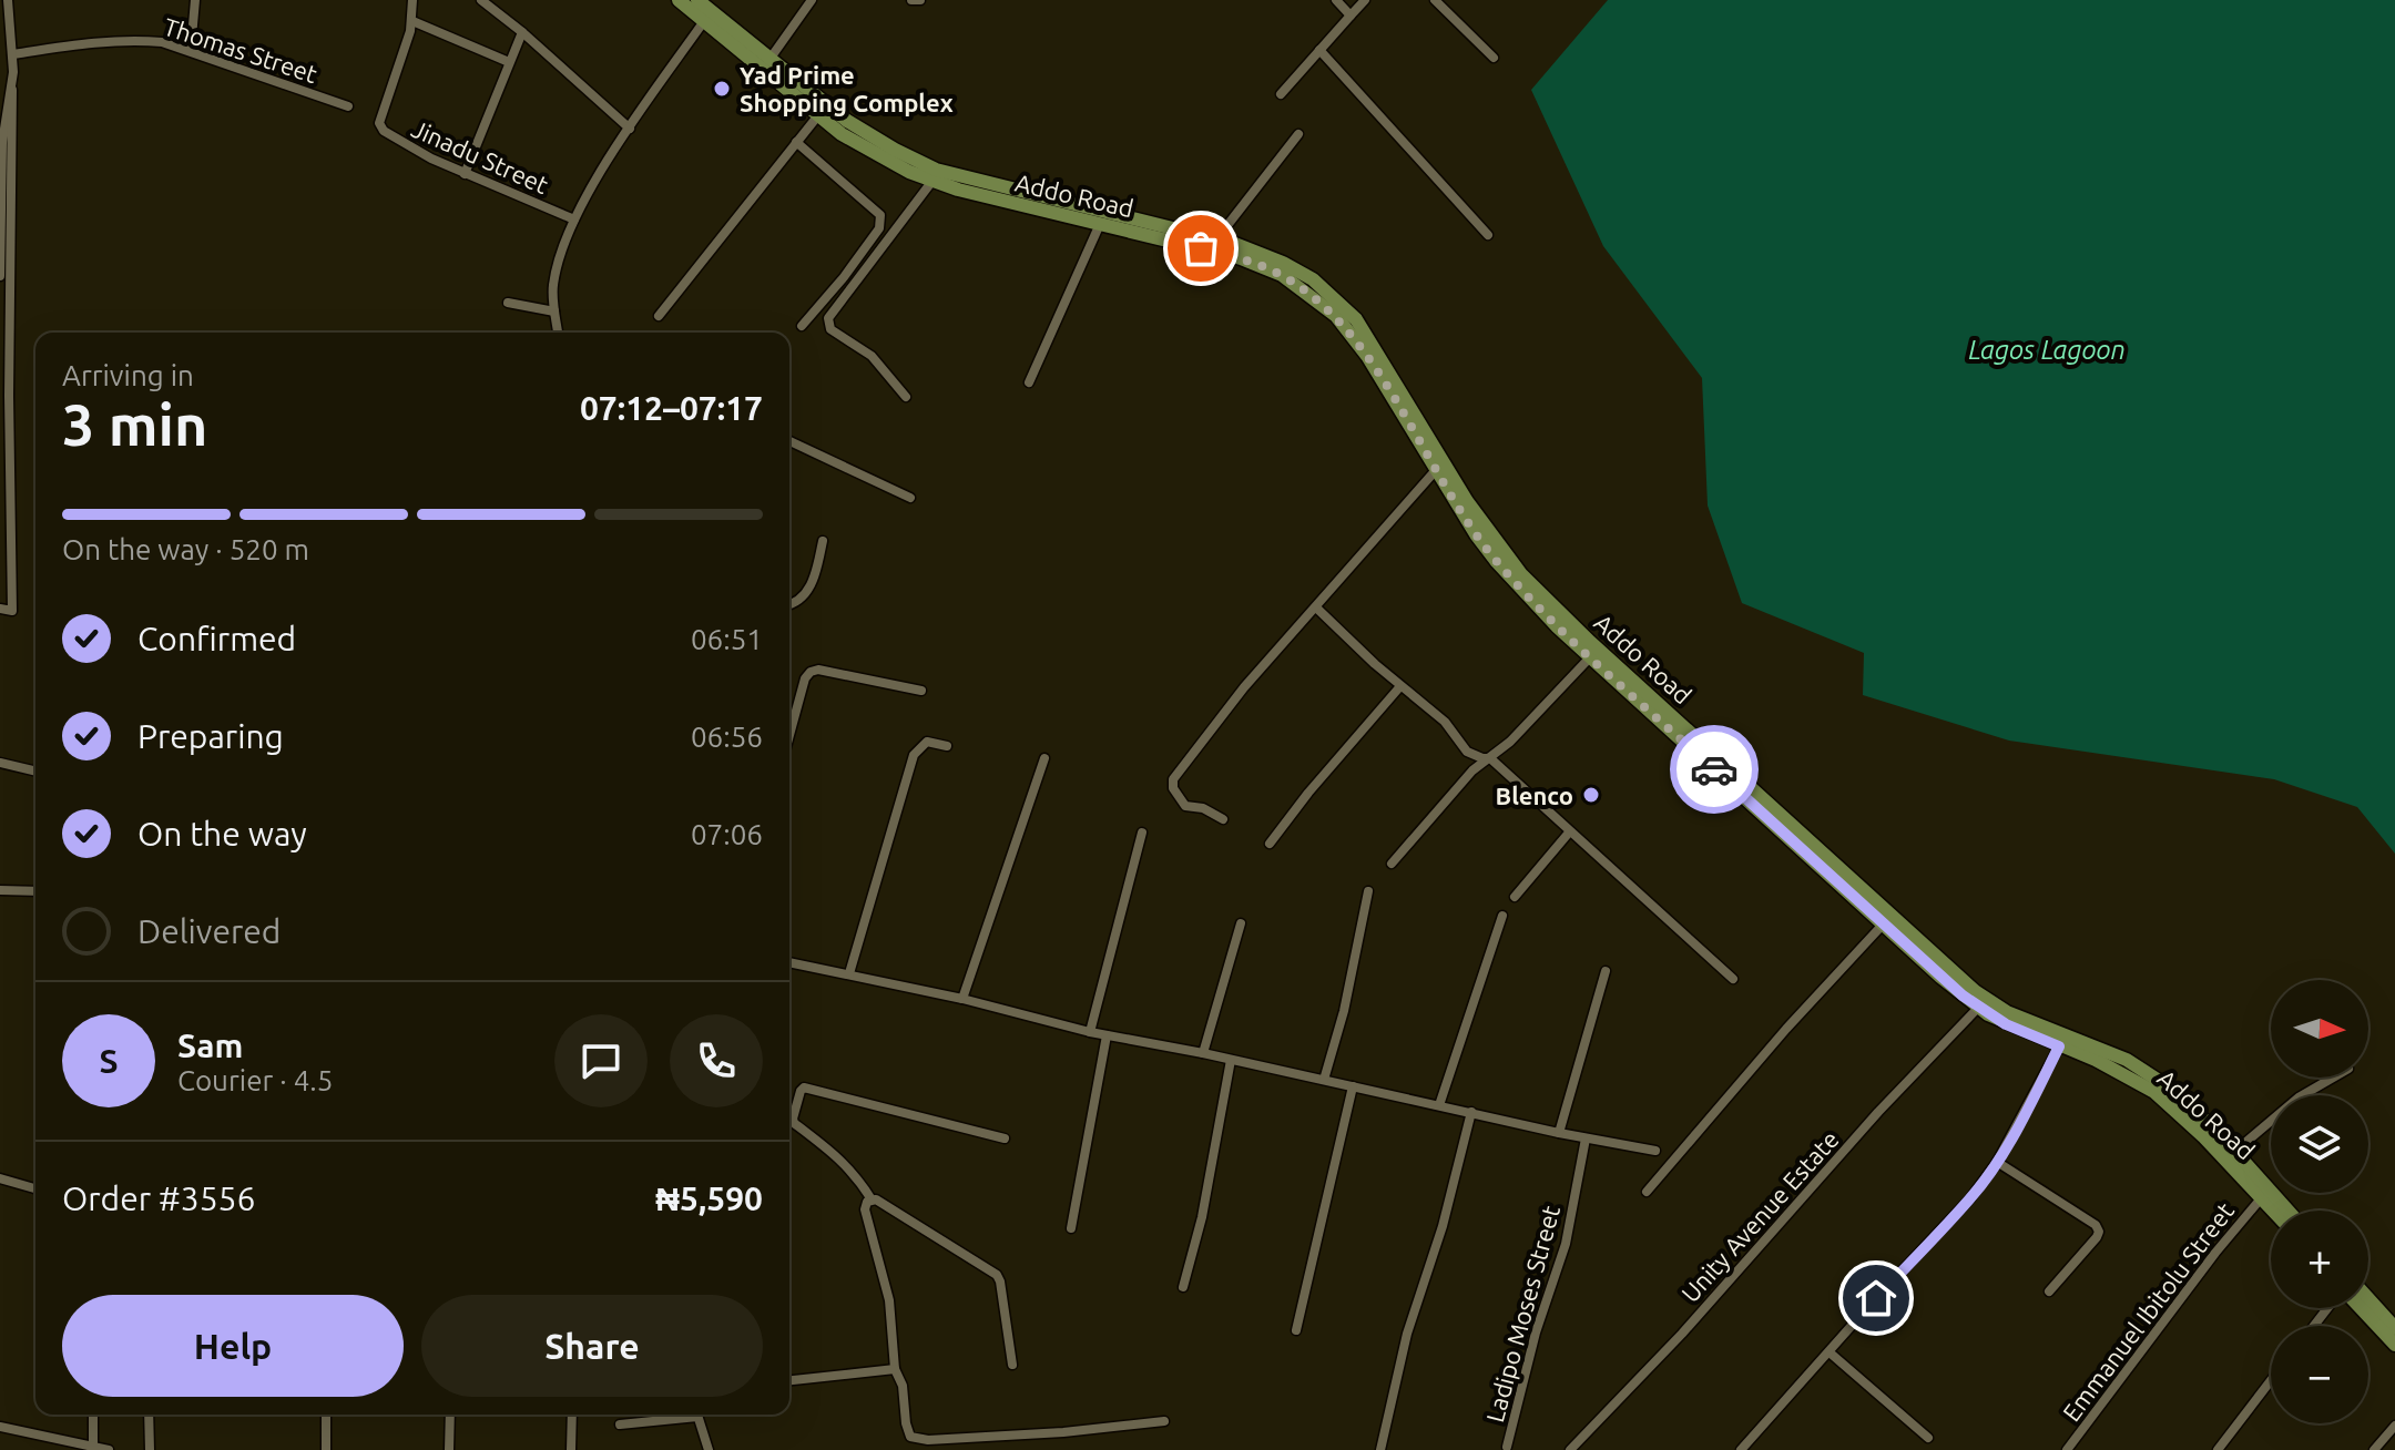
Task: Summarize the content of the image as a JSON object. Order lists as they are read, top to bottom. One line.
{"streets":{"main road":["Addo Road"],"street":["Thomas Street","Jinadu Street","Unity Avenue Estate","Emmanuel Ibitolu Street","Ladipo Moses Street"]},"crossings":[["Addo Road","Unity Avenue Estate"],["Addo Road","Emmanuel Ibitolu Street"]],"water":["Lagos Lagoon"],"places":["Yad Prime Shopping Complex","Blenco"],"north":"right","page":{"heading":["3 min","Arriving in","07:12–07:17"],"panel":["Sam","Courier · 4.5","Order #3556","₦5,590"],"bar":"On the way · 520 m","list":[["Confirmed","06:51"],["Preparing","06:56"],["On the way","07:06"],"Delivered"],"map_buttons":["+","−"],"round":"S","buttons":["Help","Share"]}}
